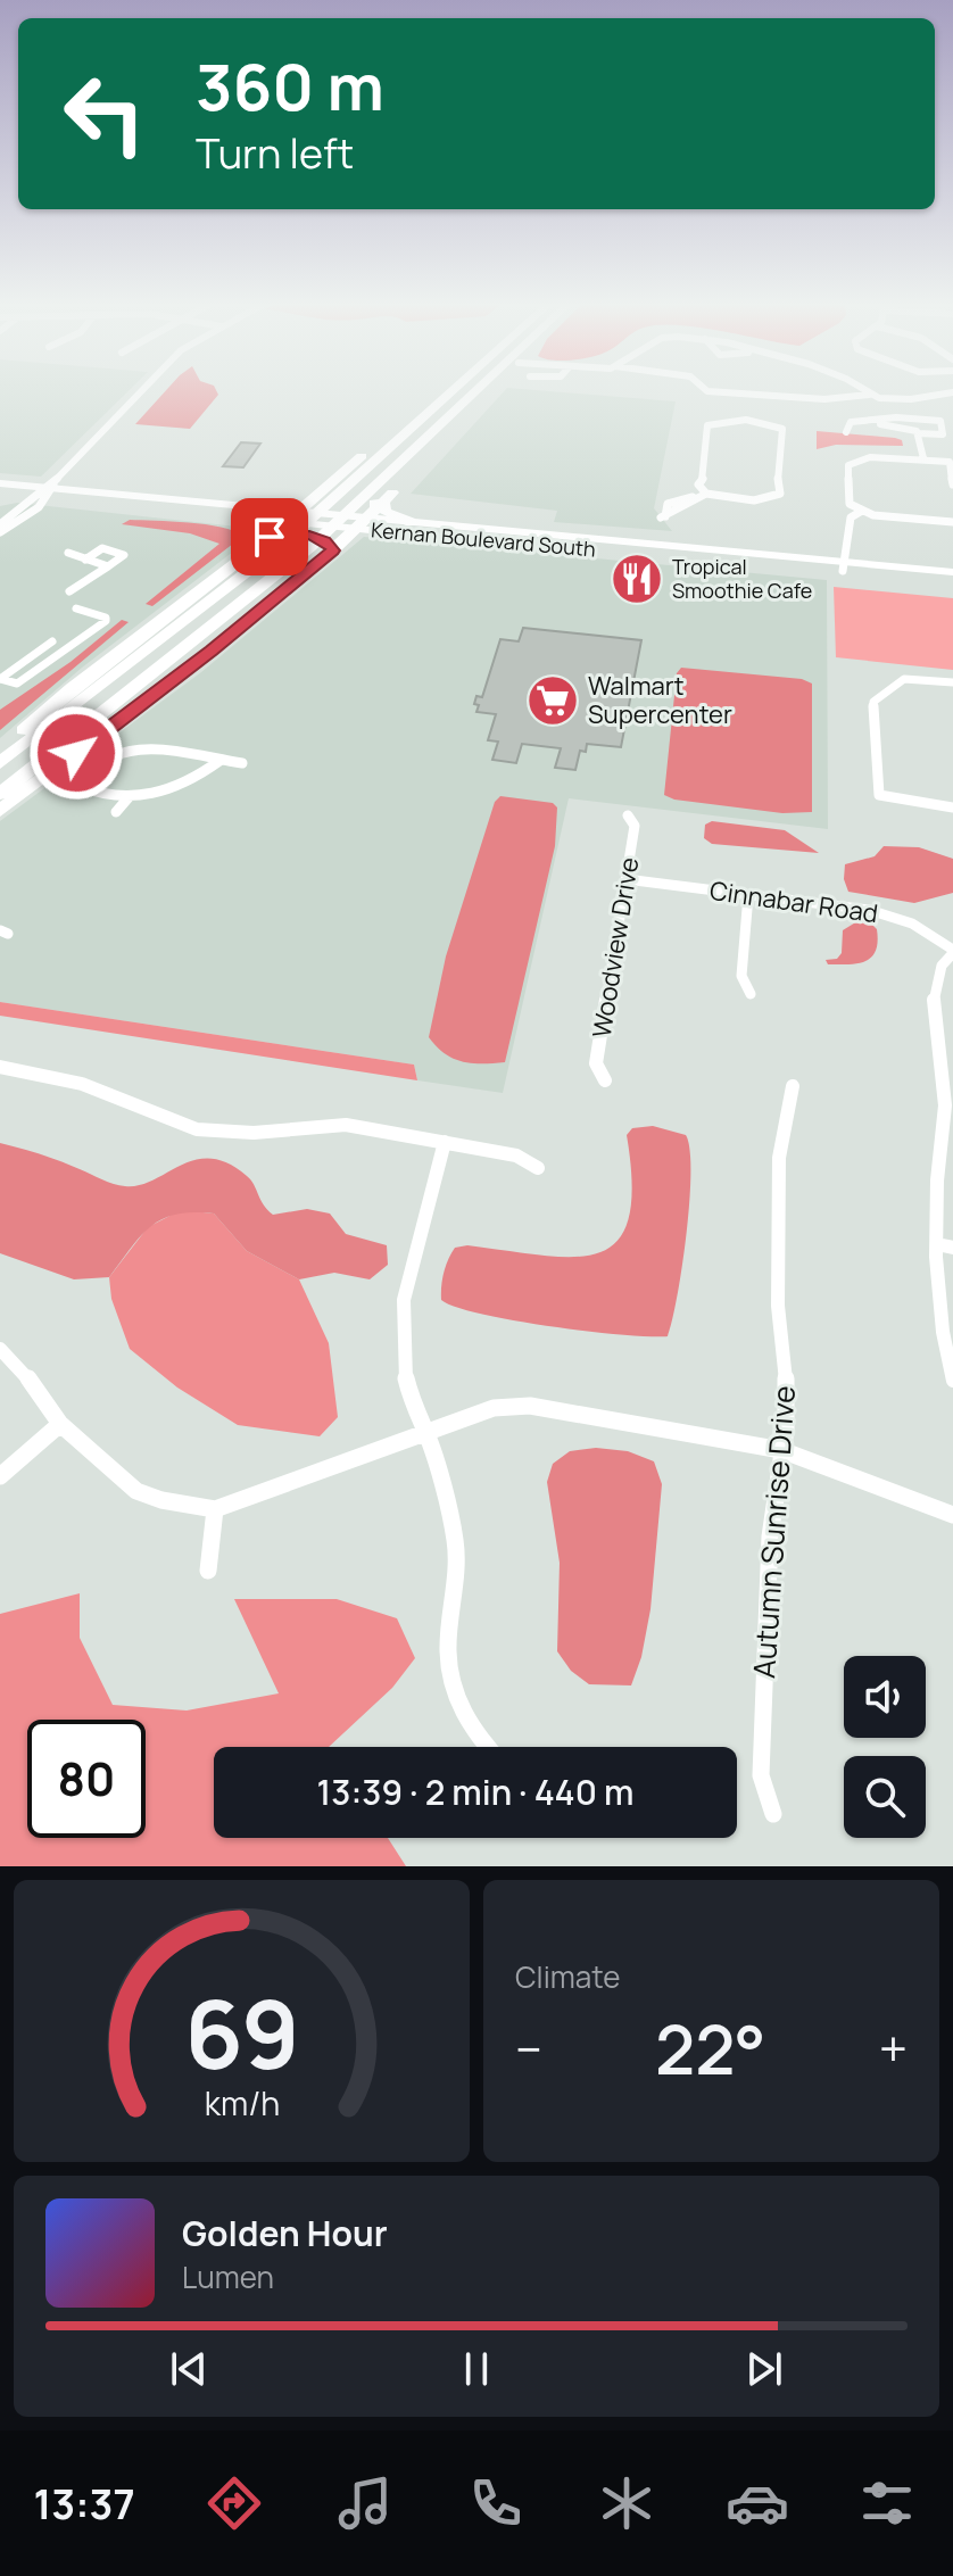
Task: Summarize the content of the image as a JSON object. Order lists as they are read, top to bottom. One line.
{"streets":{"main road":["Kernan Boulevard South"],"street":["Cinnabar Road","Woodview Drive","Autumn Sunrise Drive"]},"crossings":[["Cinnabar Road","Woodview Drive"]],"places":{"restaurant":["Tropical Smoothie Cafe"],"supermarket":["Walmart Supercenter"]},"page":{"turn":["360 m","Turn left"],"limit":"80","trip":"13:39 · 2 min · 440 m","tile":"Climate","heat":["−","22°","+"],"song":["Golden Hour","Lumen"],"tabs":"13:37","gauge":["69","km/h"]}}
